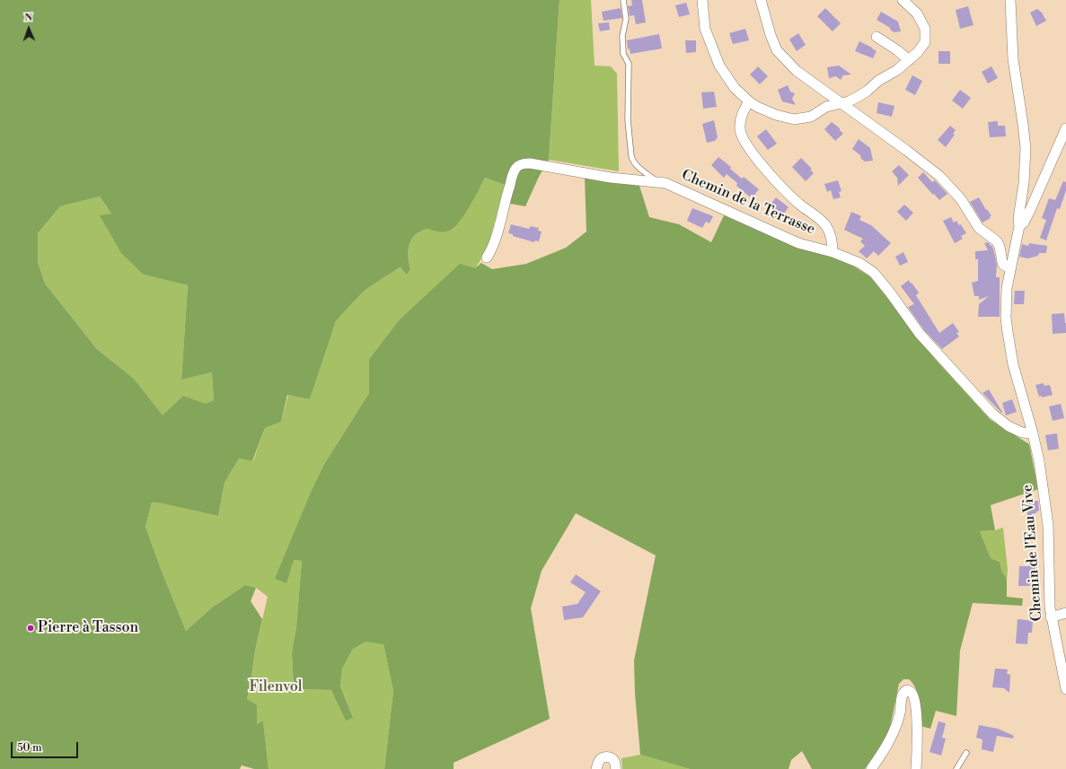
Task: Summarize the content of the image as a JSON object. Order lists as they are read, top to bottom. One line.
{"streets":{"street":["Chemin de la Terrasse","Chemin de l'Eau Vive"]},"crossings":[["Chemin de la Terrasse","Chemin de l'Eau Vive"]],"parks":["Filenvol"],"places":["Pierre à Tasson"],"scale_bar":"50 m","north":"top"}
